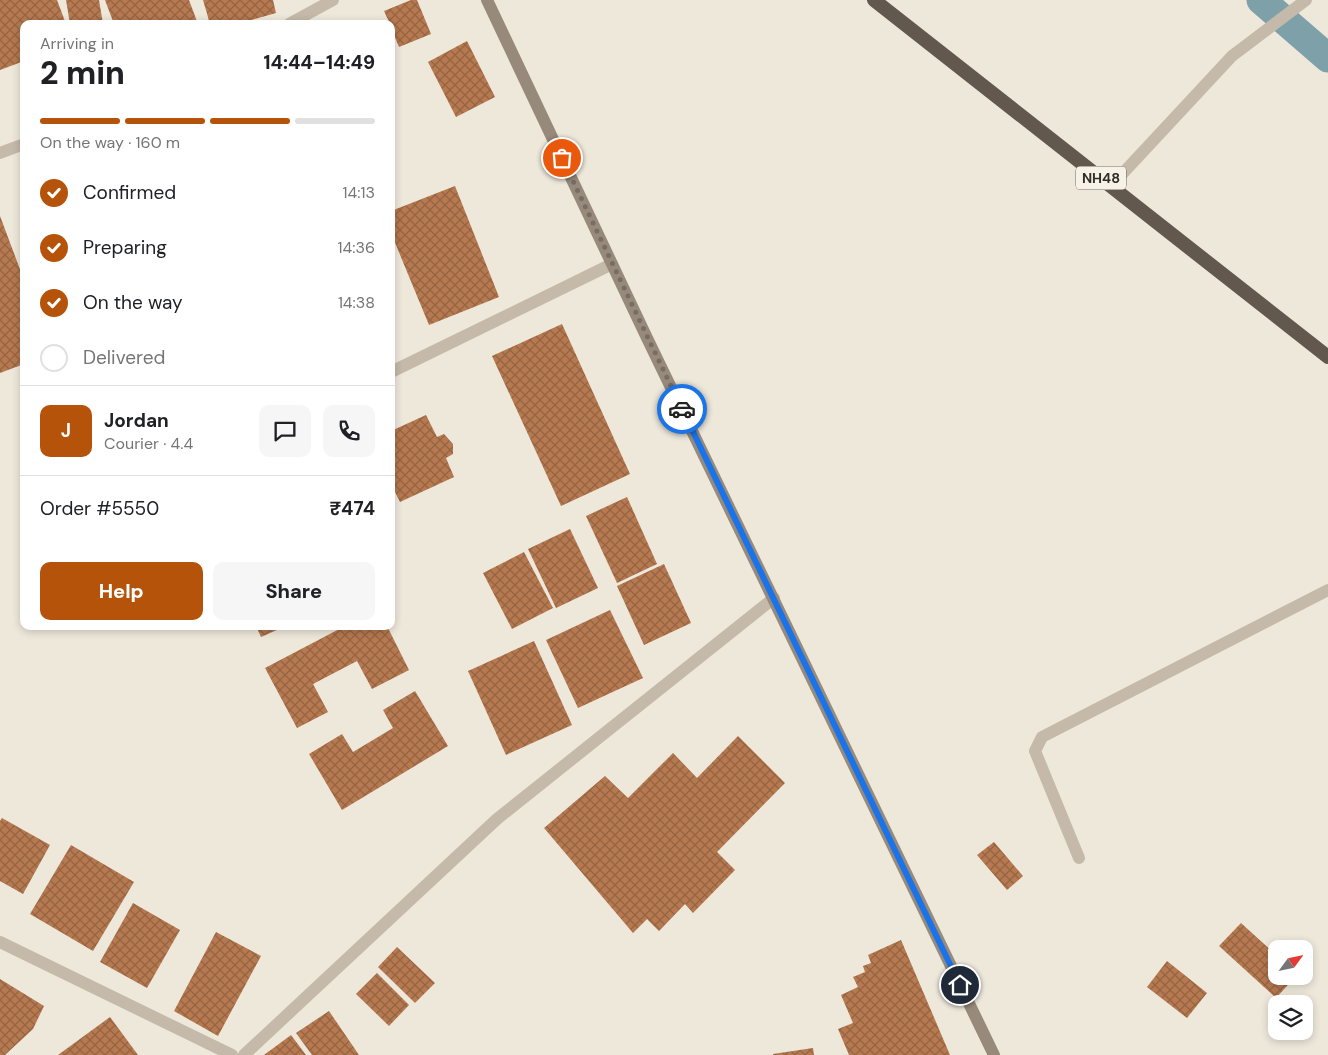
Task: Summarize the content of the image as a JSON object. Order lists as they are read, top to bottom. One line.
{"streets":{"highway":["NH48"]},"north":"top right","page":{"heading":["2 min","Arriving in","14:44–14:49"],"panel":["Jordan","Courier · 4.4","Order #5550","₹474"],"bar":"On the way · 160 m","list":[["Confirmed","14:13"],["Preparing","14:36"],["On the way","14:38"],"Delivered"],"round":"J","buttons":["Help","Share"]}}
